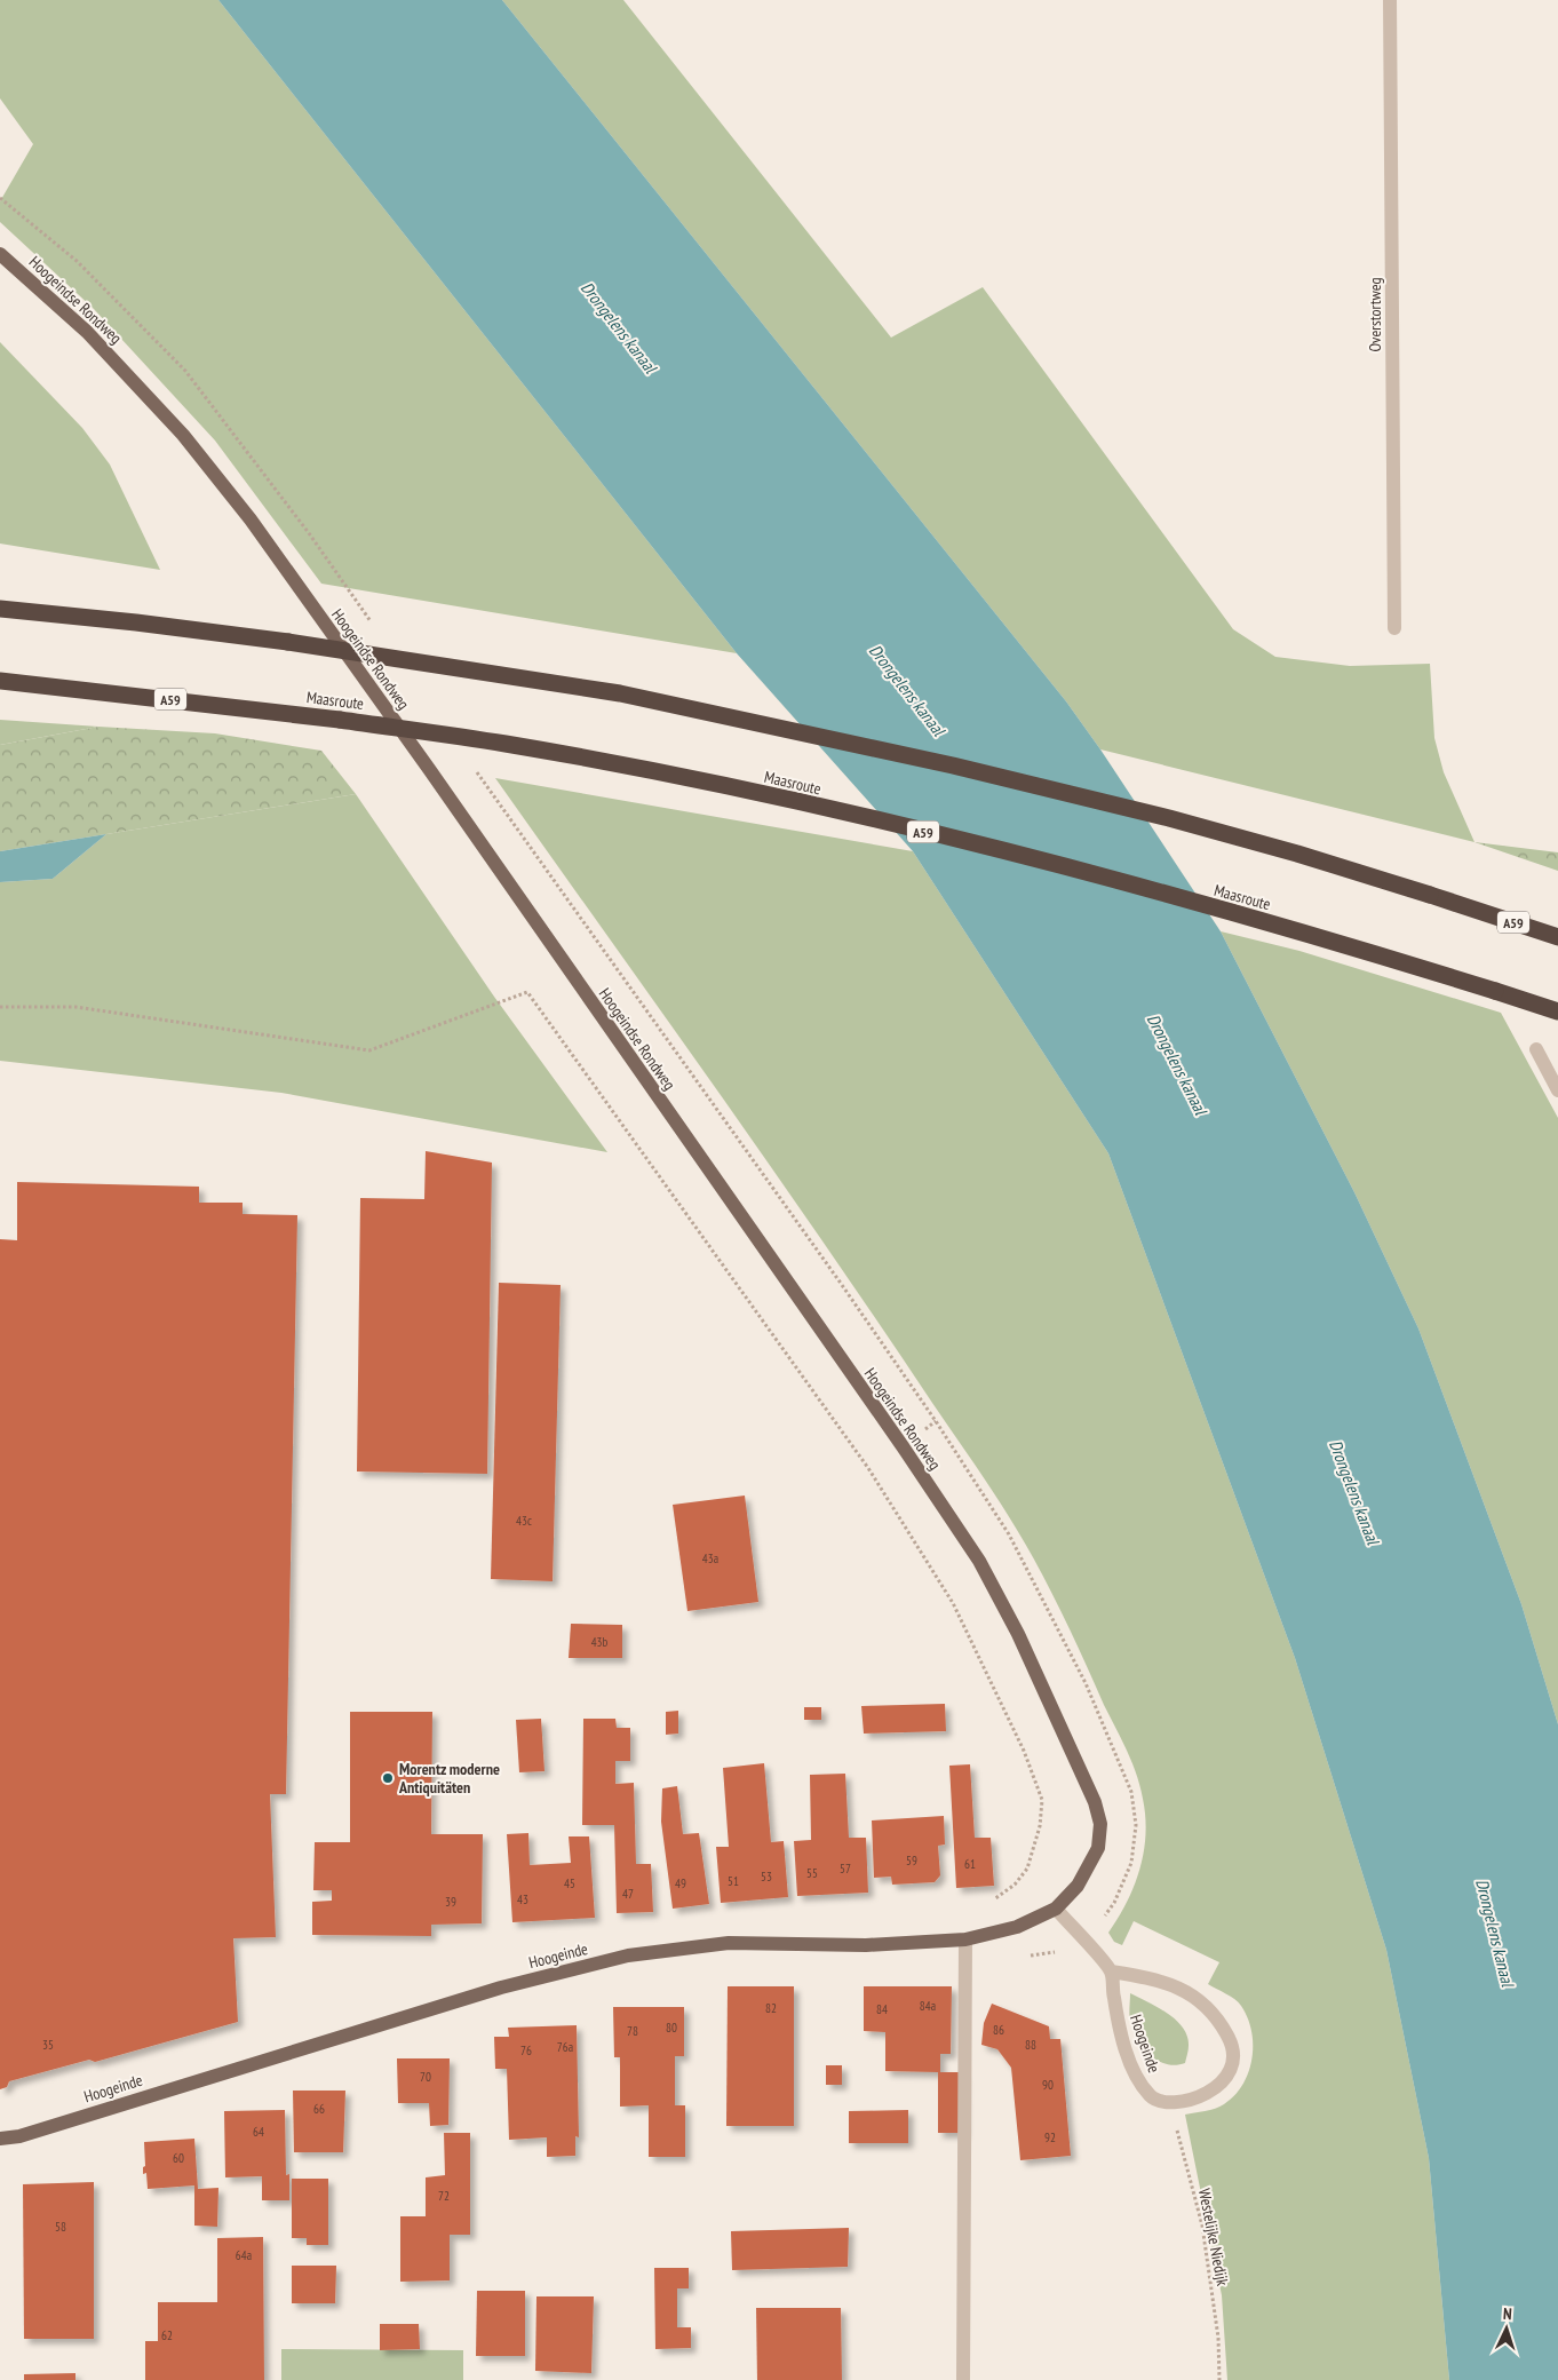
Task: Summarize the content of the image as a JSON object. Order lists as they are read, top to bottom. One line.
{"streets":{"highway":["A59","Maasroute"],"main road":["Hoogeindse Rondweg","Hoogeinde"],"street":["Overstortweg"],"path":["Westelijke Niedijk"]},"crossings":[["Hoogeindse Rondweg","Hoogeinde"],["Hoogeinde","Westelijke Niedijk"]],"water":["Drongelens kanaal"],"places":["Morentz moderne Antiquitäten"],"house_numbers":["43c","43a","43b","59","61","57","55","53","51","45","49","47","43","39","84a","82","84","80","86","78","35","88","76a","76","70","90","66","64","92","60","72","58","64a","62"],"north":"top"}
